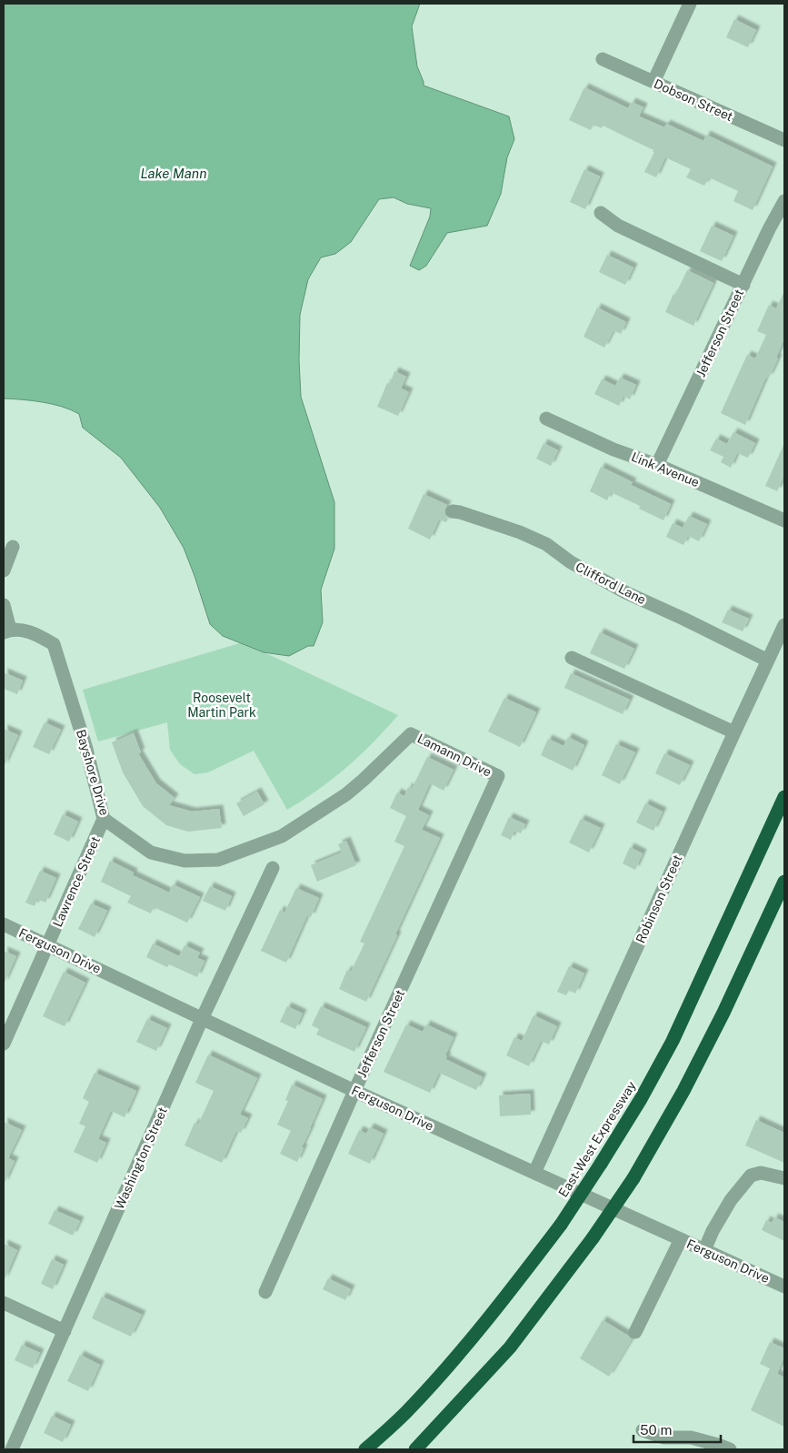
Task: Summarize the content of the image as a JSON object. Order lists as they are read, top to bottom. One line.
{"streets":{"highway":["East-West Expressway"],"street":["Dobson Street","Jefferson Street","Link Avenue","Clifford Lane","Lamann Drive","Bayshore Drive","Lawrence Street","Robinson Street","Ferguson Drive","Washington Street"]},"crossings":[["Jefferson Street","Link Avenue"],["Jefferson Street","Lamann Drive"],["Jefferson Street","Ferguson Drive"],["Clifford Lane","Robinson Street"],["Lamann Drive","Bayshore Drive"],["Bayshore Drive","Lawrence Street"],["Lawrence Street","Ferguson Drive"],["Robinson Street","Ferguson Drive"],["Ferguson Drive","Washington Street"]],"water":["Lake Mann"],"parks":["Roosevelt Martin Park"],"scale_bar":"50 m"}
